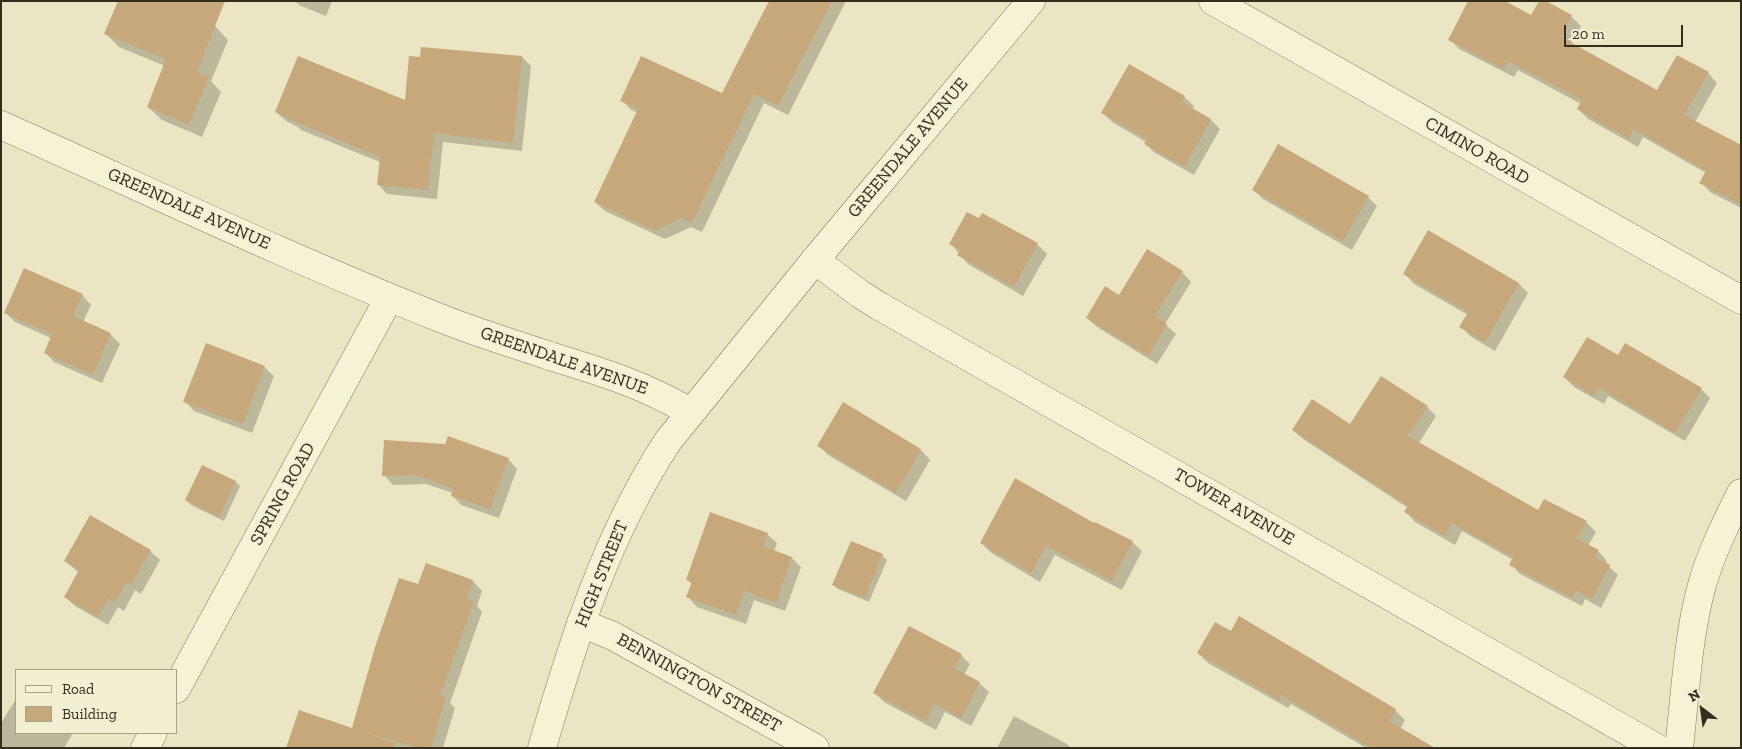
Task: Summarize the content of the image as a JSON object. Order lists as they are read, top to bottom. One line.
{"streets":{"street":["GREENDALE AVENUE","CIMINO ROAD","SPRING ROAD","TOWER AVENUE","HIGH STREET","BENNINGTON STREET"]},"crossings":[["GREENDALE AVENUE","SPRING ROAD"],["GREENDALE AVENUE","TOWER AVENUE"],["GREENDALE AVENUE","HIGH STREET"],["HIGH STREET","BENNINGTON STREET"]],"legend":["Road","Building"],"scale_bar":"20 m","north":"top left"}
